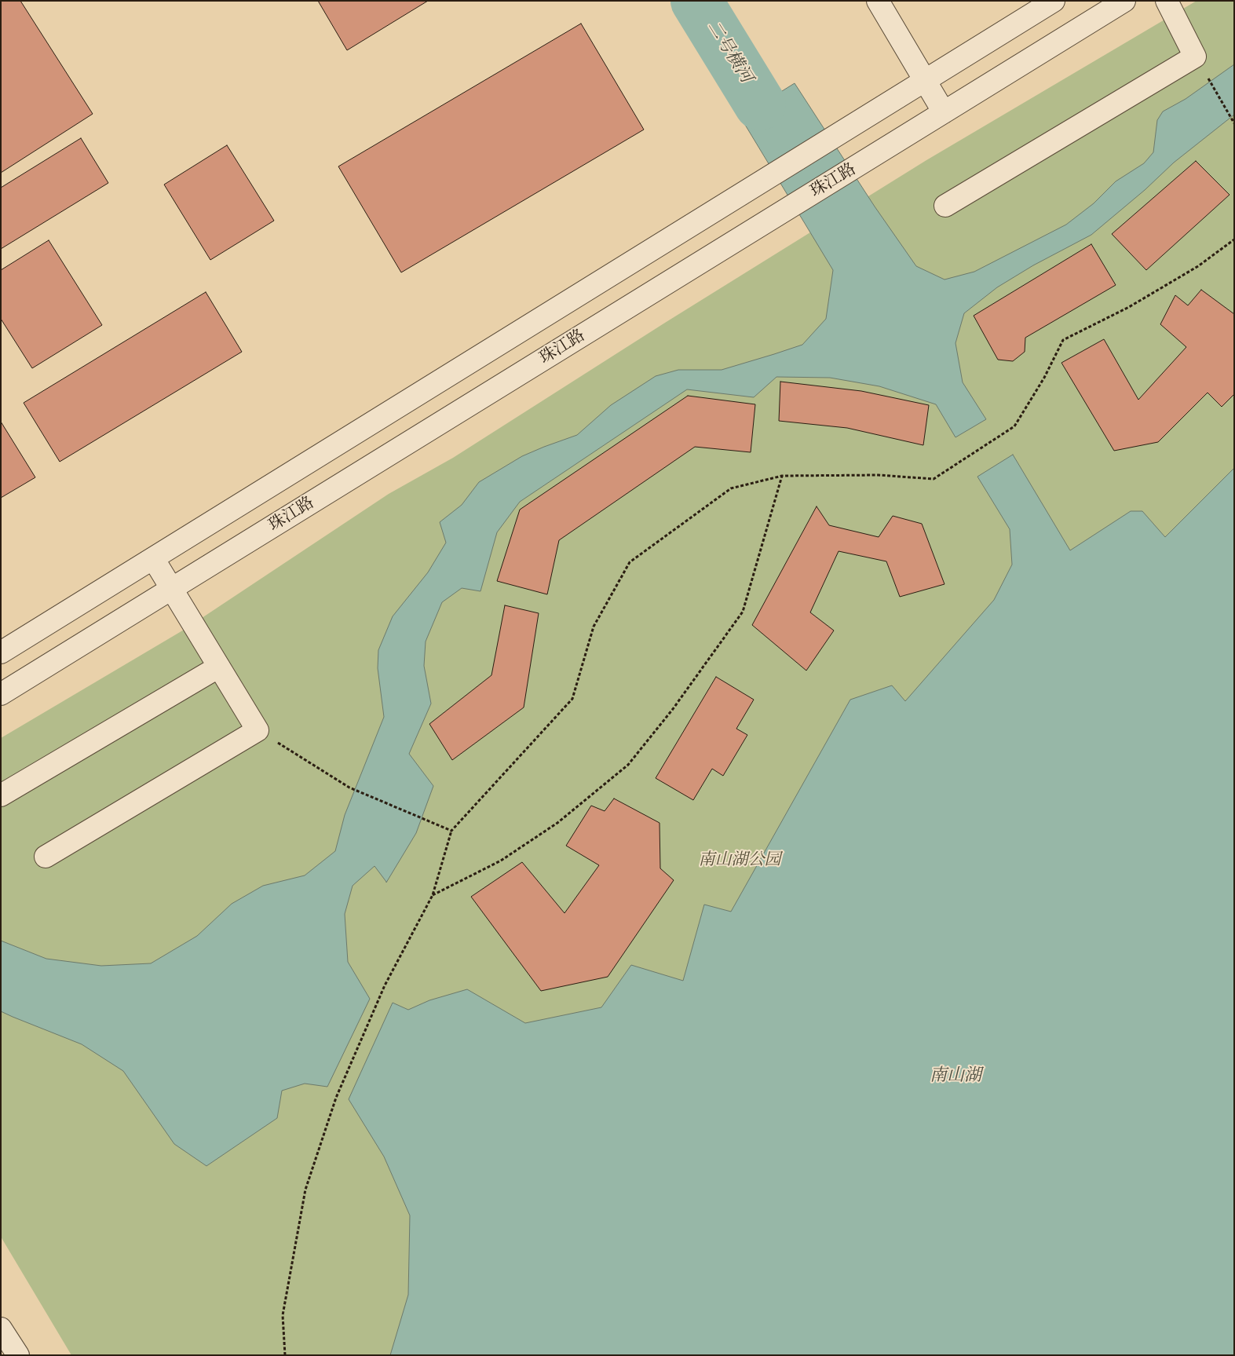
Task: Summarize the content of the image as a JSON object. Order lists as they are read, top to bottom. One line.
{"streets":{"street":["珠江路"]},"water":["二号横河","南山湖"],"parks":["南山湖公园"]}
